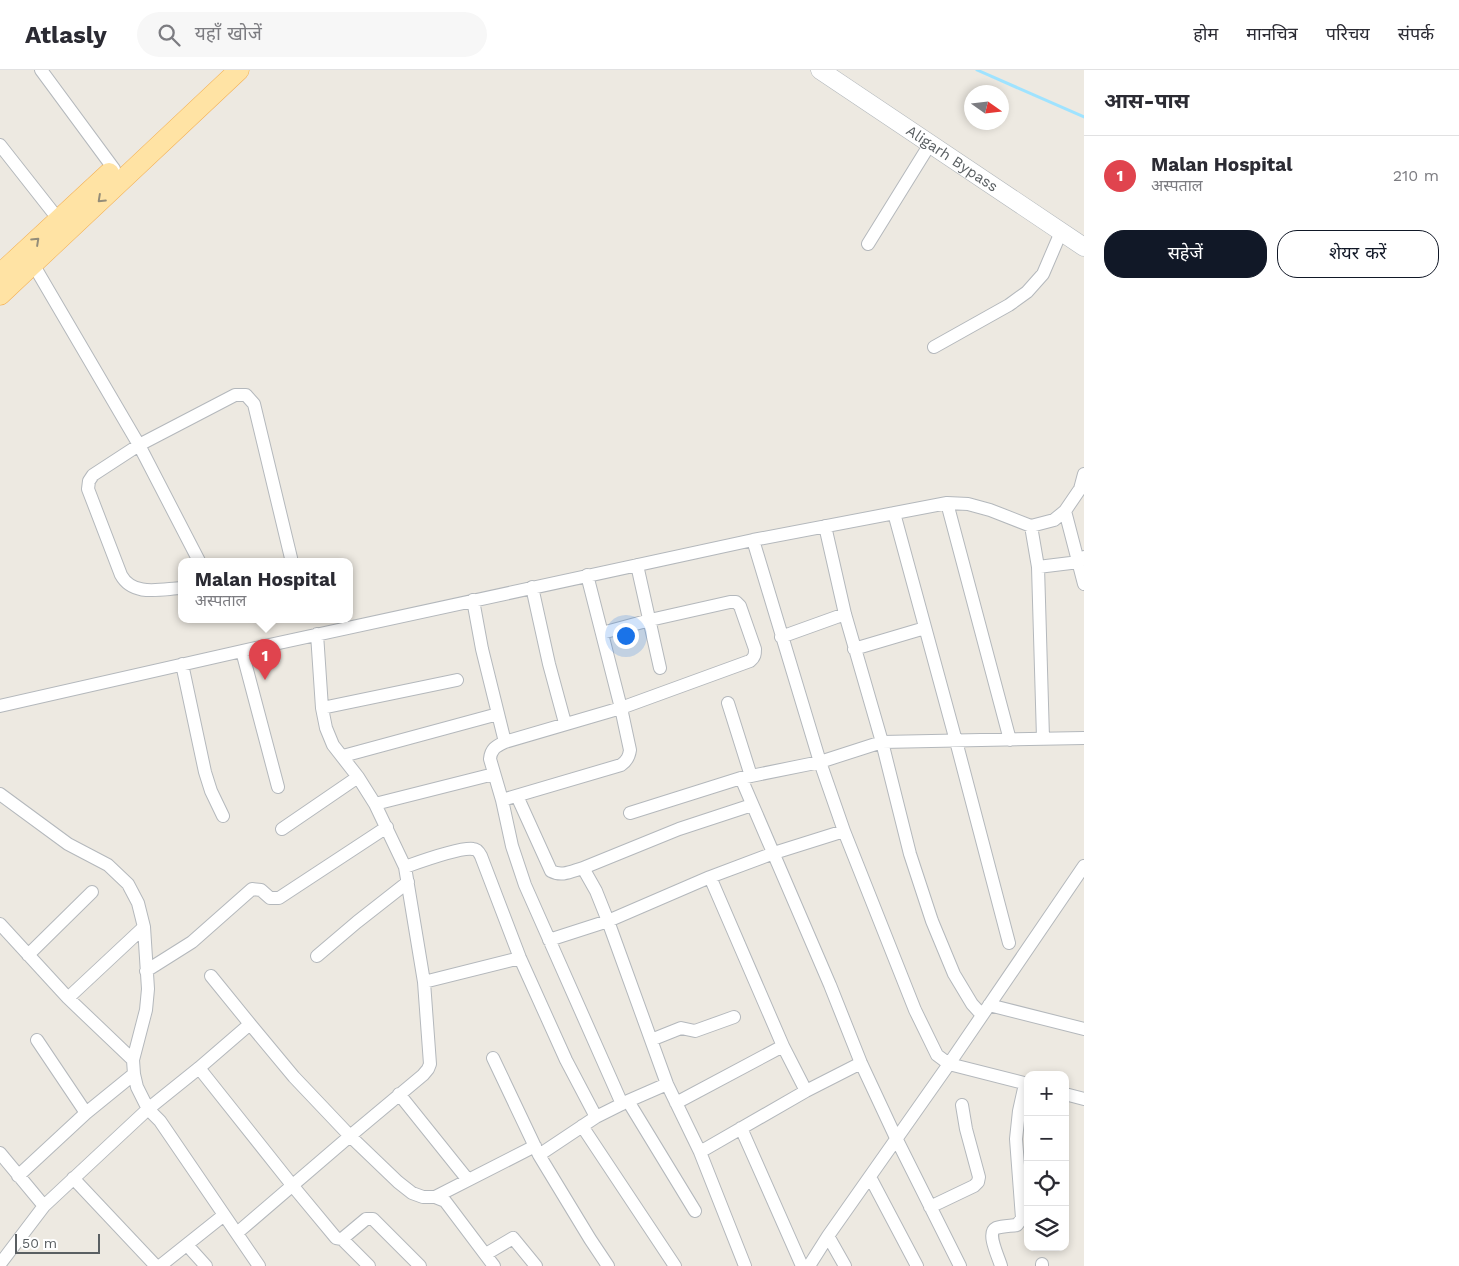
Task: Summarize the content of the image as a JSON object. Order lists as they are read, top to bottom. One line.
{"streets":{"main road":["Aligarh Bypass"]},"scale_bar":"50 m","north":"right","page":{"header":"Atlasly","search":"यहाँ खोजें","nav":["होम","मानचित्र","परिचय","संपर्क"],"heading":"आस-पास","list":[{"mark":"1","name":"Malan Hospital","note":"अस्पताल","value":"210 m"}],"buttons":["सहेजें","शेयर करें"],"popup":["Malan Hospital","अस्पताल"],"pins":"1","map_buttons":["+","−"],"scale":"50 m"}}
